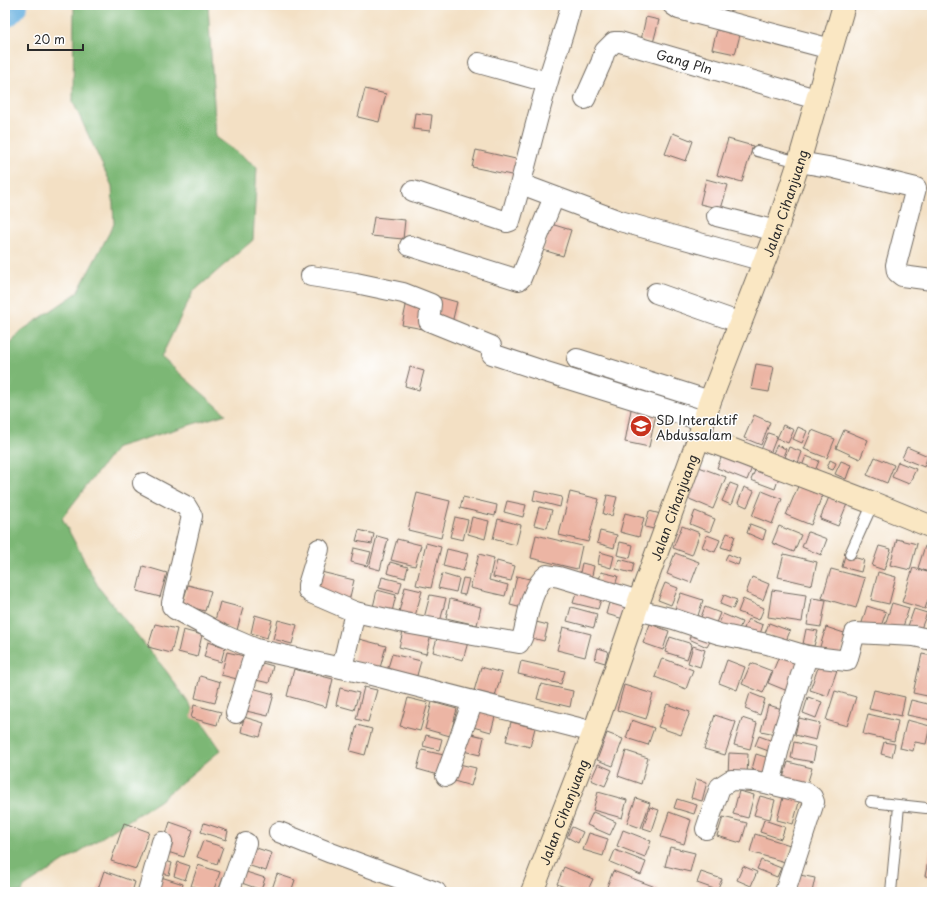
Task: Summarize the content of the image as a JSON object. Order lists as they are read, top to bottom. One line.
{"streets":{"main road":["Jalan Cihanjuang"],"street":["Gang Pln"]},"crossings":[["Gang Pln","Jalan Cihanjuang"]],"places":{"school or university":["SD Interaktif Abdussalam"]},"scale_bar":"20 m"}
